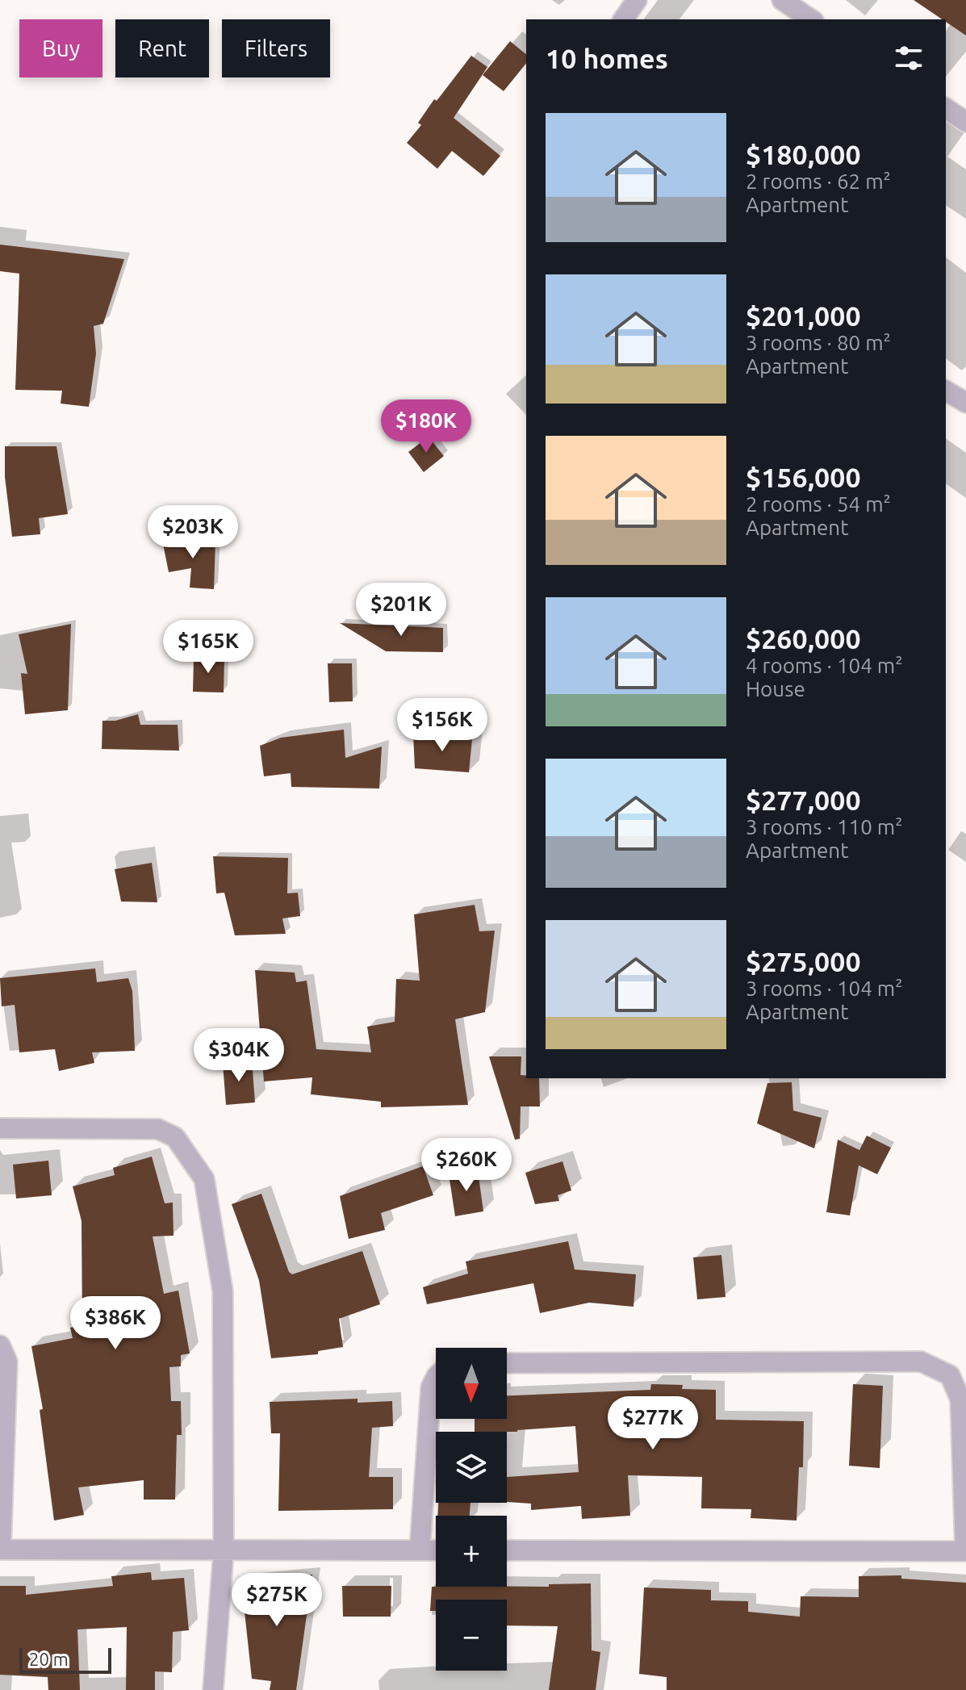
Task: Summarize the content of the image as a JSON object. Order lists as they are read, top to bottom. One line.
{"scale_bar":"20 m","north":"bottom","page":{"chip":["Buy","Rent","Filters"],"heading":"10 homes","list":[{"name":"$180,000","note":"2 rooms · 62 m² · Apartment"},{"name":"$201,000","note":"3 rooms · 80 m² · Apartment"},{"name":"$156,000","note":"2 rooms · 54 m² · Apartment"},{"name":"$260,000","note":"4 rooms · 104 m² · House"},{"name":"$277,000","note":"3 rooms · 110 m² · Apartment"},{"name":"$275,000","note":"3 rooms · 104 m² · Apartment"}],"price":["$180K","$203K","$201K","$165K","$156K","$304K","$260K","$386K","$277K","$275K"],"map_buttons":["+","−"],"scale":"20 m"}}
